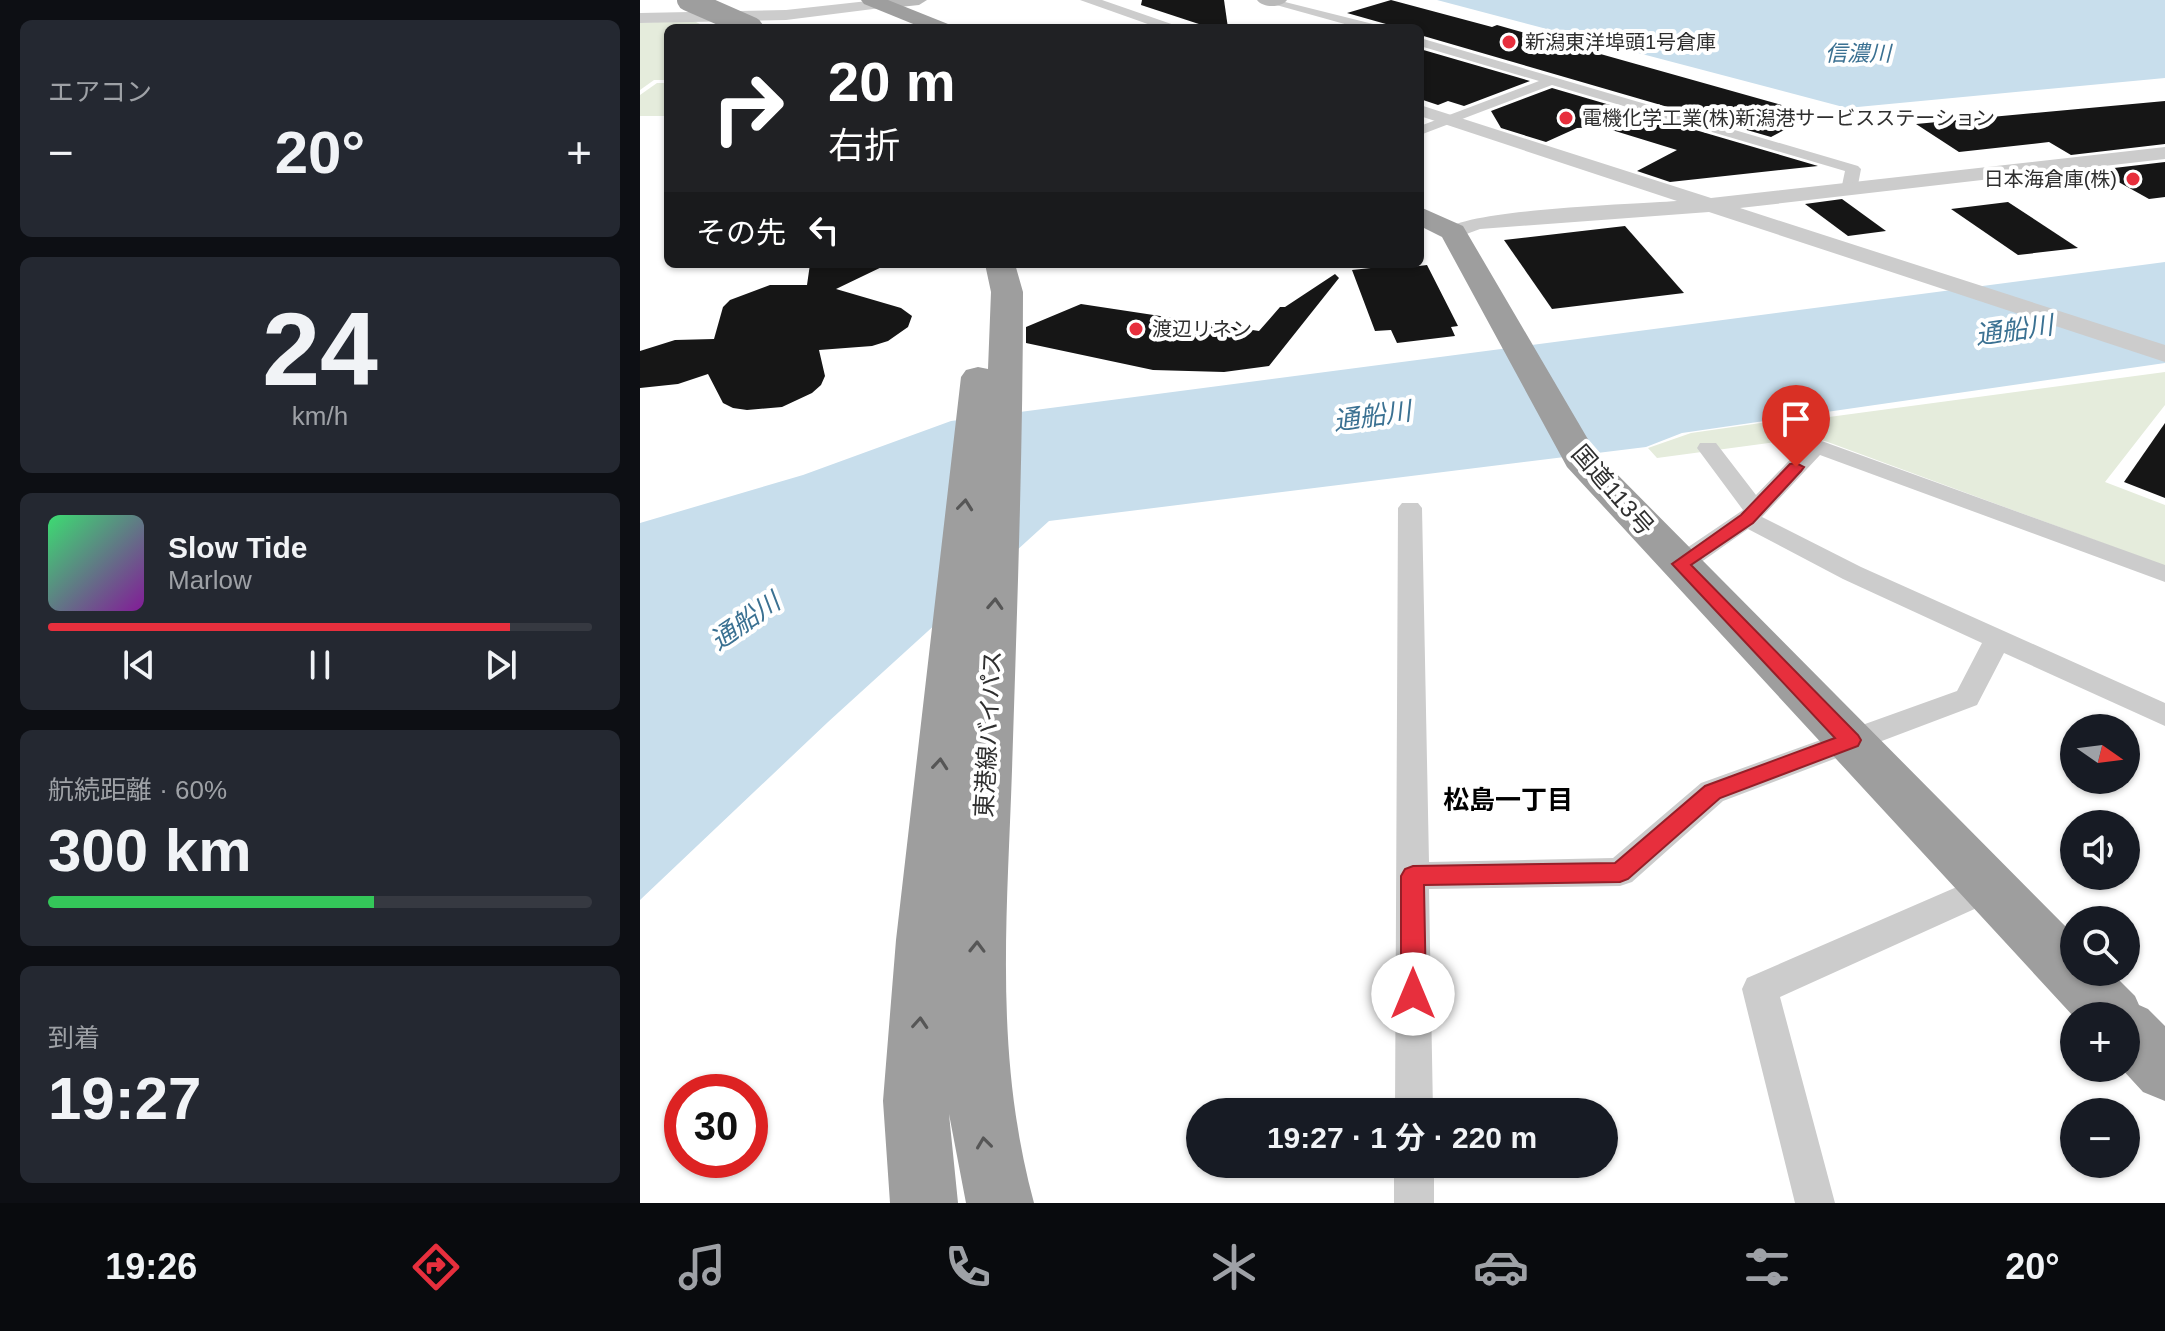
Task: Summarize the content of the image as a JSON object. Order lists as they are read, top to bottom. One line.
{"streets":{"highway":["国道113号","東港線バイパス"]},"one_way":["東港線バイパス"],"districts":["松島一丁目"],"water":["信濃川","通船川"],"places":["新潟東洋埠頭1号倉庫","電機化学工業(株)新潟港サービスステーション","日本海倉庫(株)","渡辺リネン"],"north":"right","page":{"tile":["エアコン",["24","km/h"],["航続距離 · 60%","300 km"],["到着","19:27"]],"turn":["20 m","右折"],"heat":["−","20°","+"],"then":"その先","song":["Slow Tide","Marlow"],"map_buttons":["+","−"],"limit":"30","trip":"19:27 · 1 分 · 220 m","tabs":["19:26","20°"]}}
